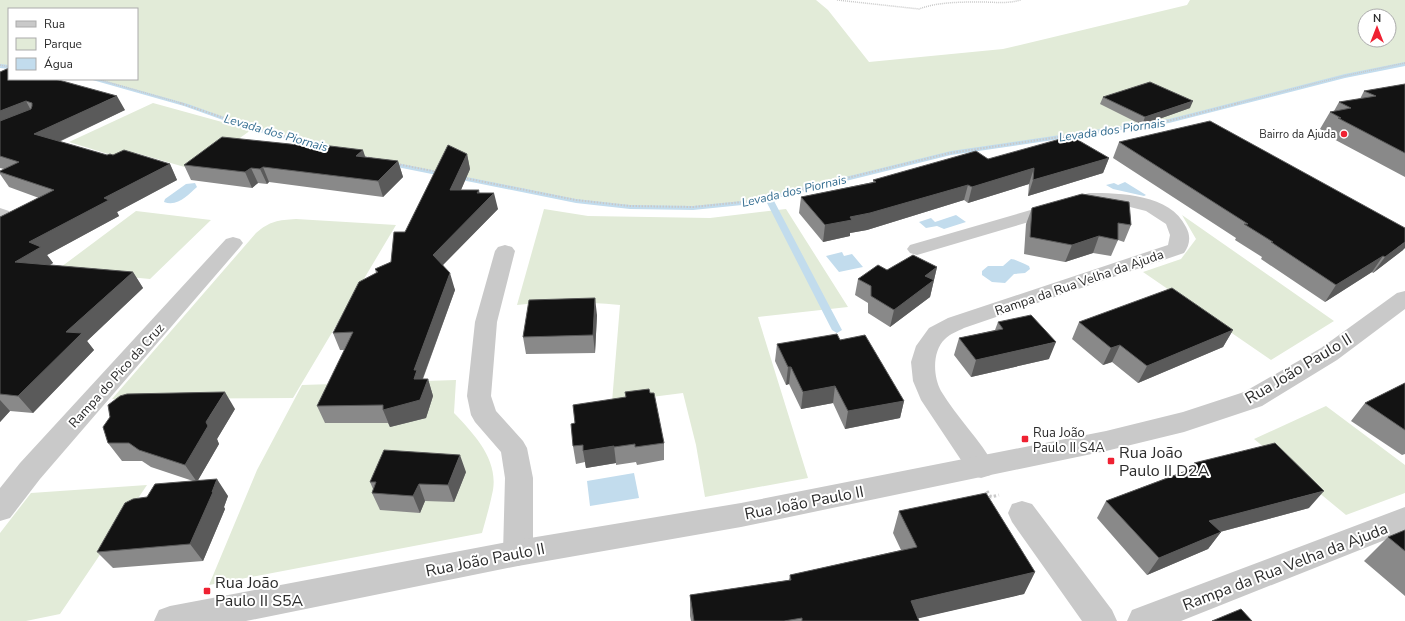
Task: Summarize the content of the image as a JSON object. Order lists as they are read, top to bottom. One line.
{"streets":{"street":["Rampa da Rua Velha da Ajuda","Rua João Paulo II","Rampa do Pico da Cruz"]},"crossings":[["Rampa da Rua Velha da Ajuda","Rua João Paulo II"]],"water":["Levada dos Piornais"],"places":{"other":["Bairro da Ajuda"],"transit":["Rua João Paulo II S4A","Rua João Paulo II D2A","Rua João Paulo II S5A"]},"legend":["Rua","Parque","Água"],"north":"top"}
